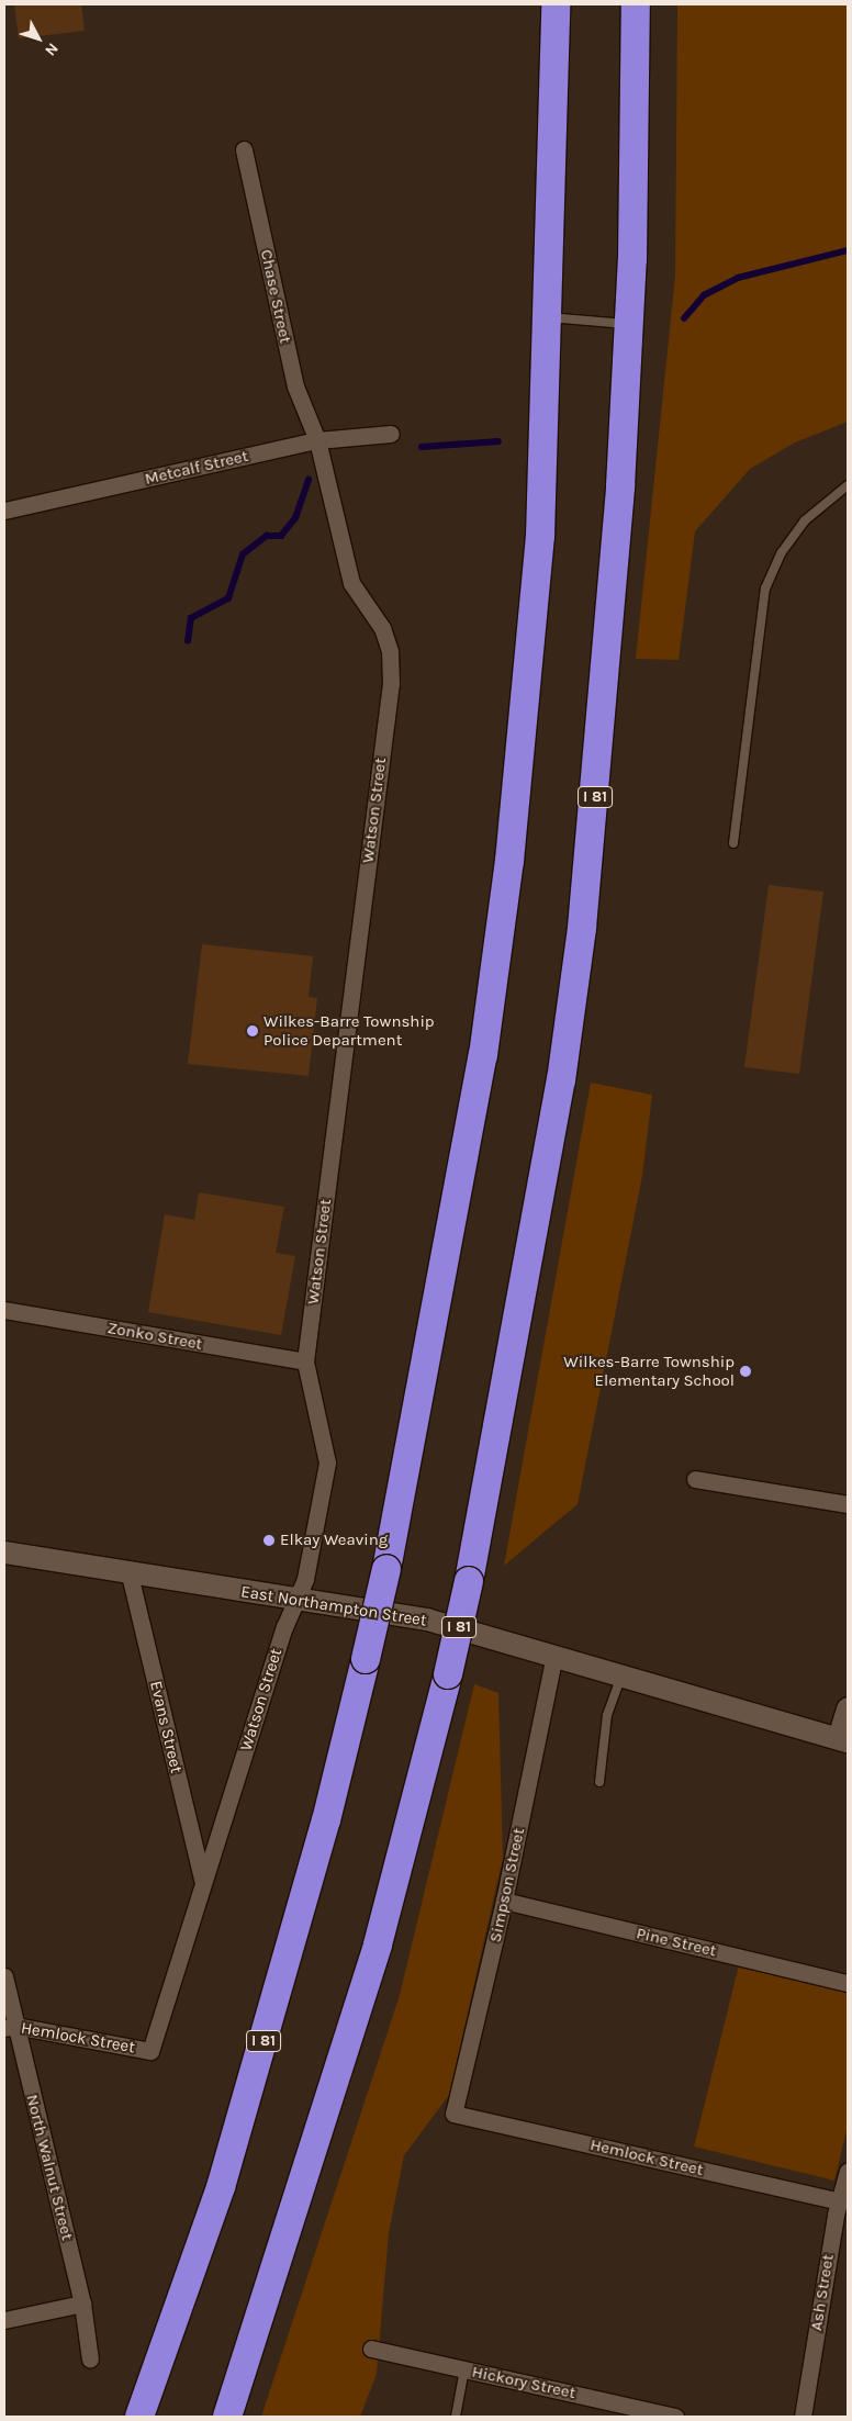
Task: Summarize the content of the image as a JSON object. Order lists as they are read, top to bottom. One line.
{"streets":{"highway":["I 81"],"main road":["East Northampton Street"],"street":["Chase Street","Metcalf Street","Watson Street","Zonko Street","Evans Street","Simpson Street","Pine Street","Hemlock Street","North Walnut Street","Ash Street","Hickory Street"]},"crossings":[["Chase Street","Metcalf Street"],["Chase Street","Watson Street"],["Metcalf Street","Watson Street"],["Watson Street","Zonko Street"],["Watson Street","East Northampton Street"],["Watson Street","Evans Street"],["Watson Street","Hemlock Street"],["East Northampton Street","Evans Street"],["East Northampton Street","Simpson Street"],["Simpson Street","Pine Street"],["Simpson Street","Hemlock Street"],["Hemlock Street","North Walnut Street"],["Hemlock Street","Ash Street"]],"places":["Wilkes-Barre Township Police Department","Wilkes-Barre Township Elementary School","Elkay Weaving"],"north":"bottom right"}
